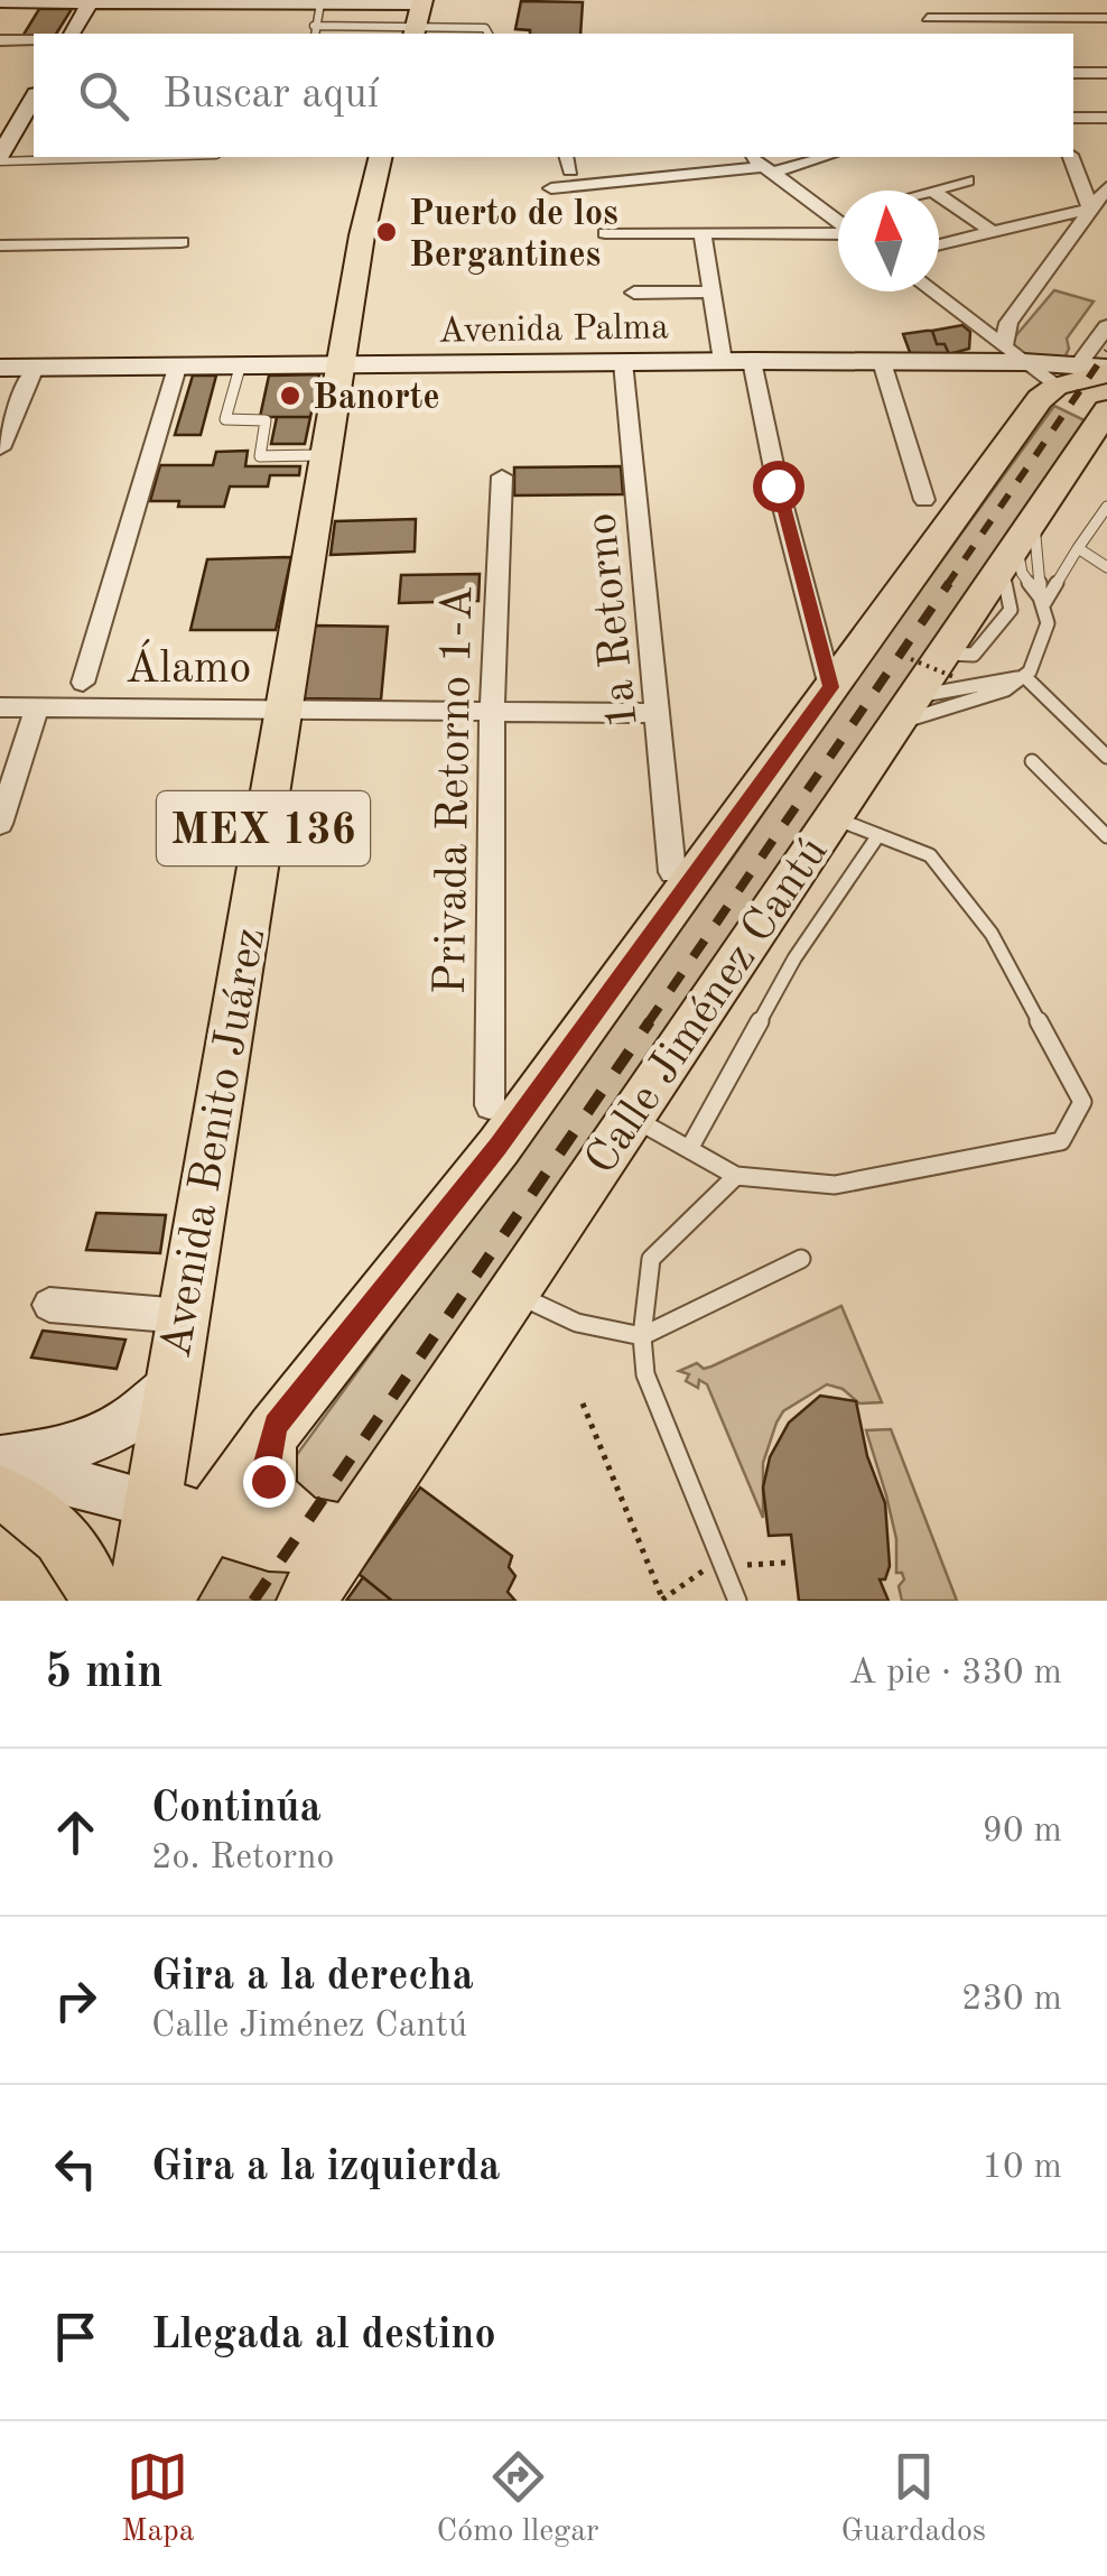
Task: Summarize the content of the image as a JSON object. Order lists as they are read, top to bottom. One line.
{"streets":{"main road":["Avenida Palma","MEX 136","Calle Jiménez Cantú","Avenida Benito Juárez"],"street":["1a Retorno","Álamo","Privada Retorno 1-A"]},"crossings":[["Avenida Palma","1a Retorno"],["Avenida Palma","Calle Jiménez Cantú"],["Avenida Palma","Avenida Benito Juárez"],["1a Retorno","Álamo"],["Álamo","Privada Retorno 1-A"],["Álamo","Avenida Benito Juárez"]],"places":["Puerto de los Bergantines","Banorte"],"north":"top","page":{"search":"Buscar aquí","heading":["5 min","A pie · 330 m"],"list":[["Continúa","2o. Retorno","90 m"],["Gira a la derecha","Calle Jiménez Cantú","230 m"],["Gira a la izquierda","10 m"],"Llegada al destino"],"nav":["Mapa","Cómo llegar","Guardados"]}}
